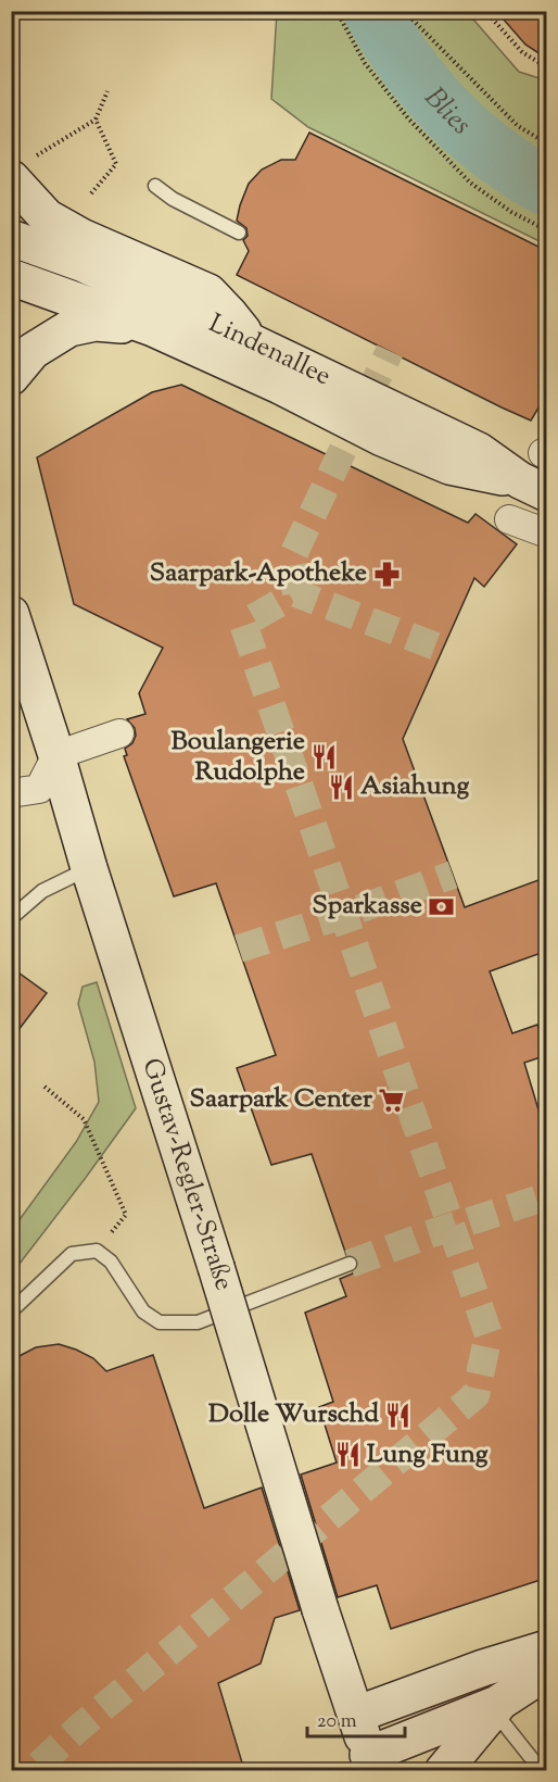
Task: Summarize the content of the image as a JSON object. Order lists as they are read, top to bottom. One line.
{"streets":{"main road":["Lindenallee","Gustav-Regler-Straße"]},"water":["Blies"],"places":{"pharmacy":["Saarpark-Apotheke"],"restaurant":["Boulangerie Rudolphe","Asiahung","Dolle Wurschd","Lung Fung"],"bank":["Sparkasse"],"supermarket":["Saarpark Center"]},"scale_bar":"20 m"}
